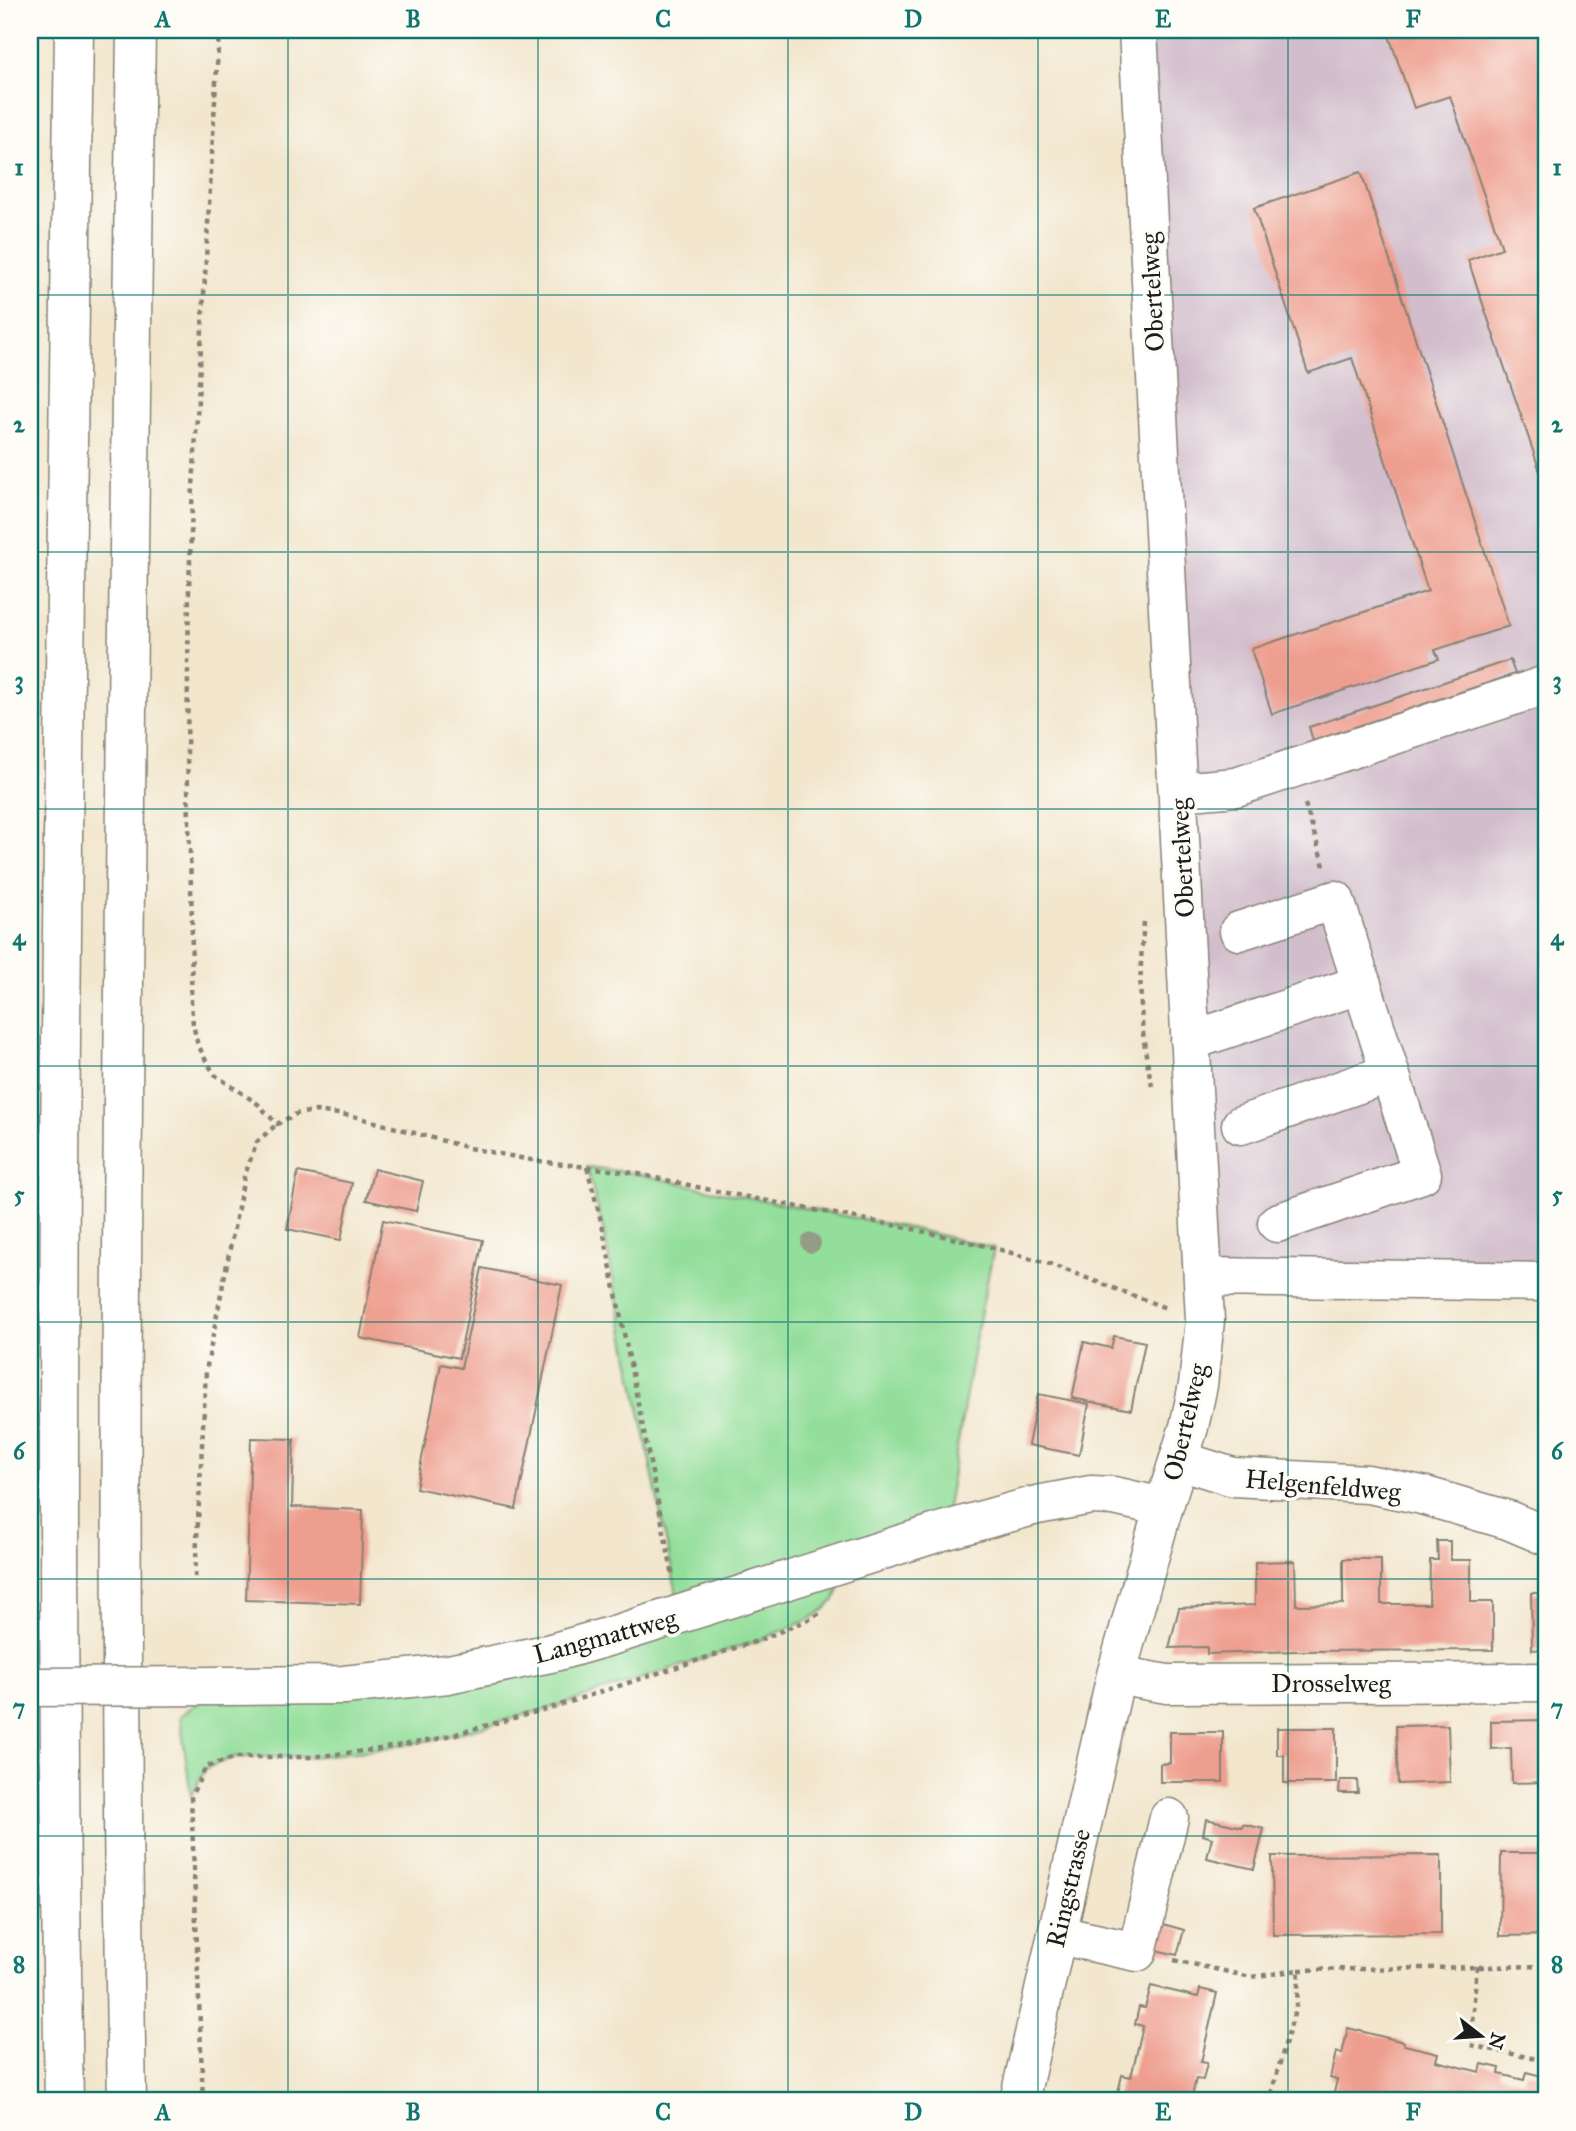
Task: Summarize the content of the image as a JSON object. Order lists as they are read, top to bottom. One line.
{"streets":{"main road":["Obertelweg","Helgenfeldweg","Langmattweg","Drosselweg","Ringstrasse"]},"crossings":[["Obertelweg","Helgenfeldweg"],["Obertelweg","Langmattweg"],["Obertelweg","Drosselweg"],["Obertelweg","Ringstrasse"],["Drosselweg","Ringstrasse"]],"north":"right","grid":{"columns":["A","B","C","D","E","F"],"rows":["1","2","3","4","5","6","7","8"]}}
